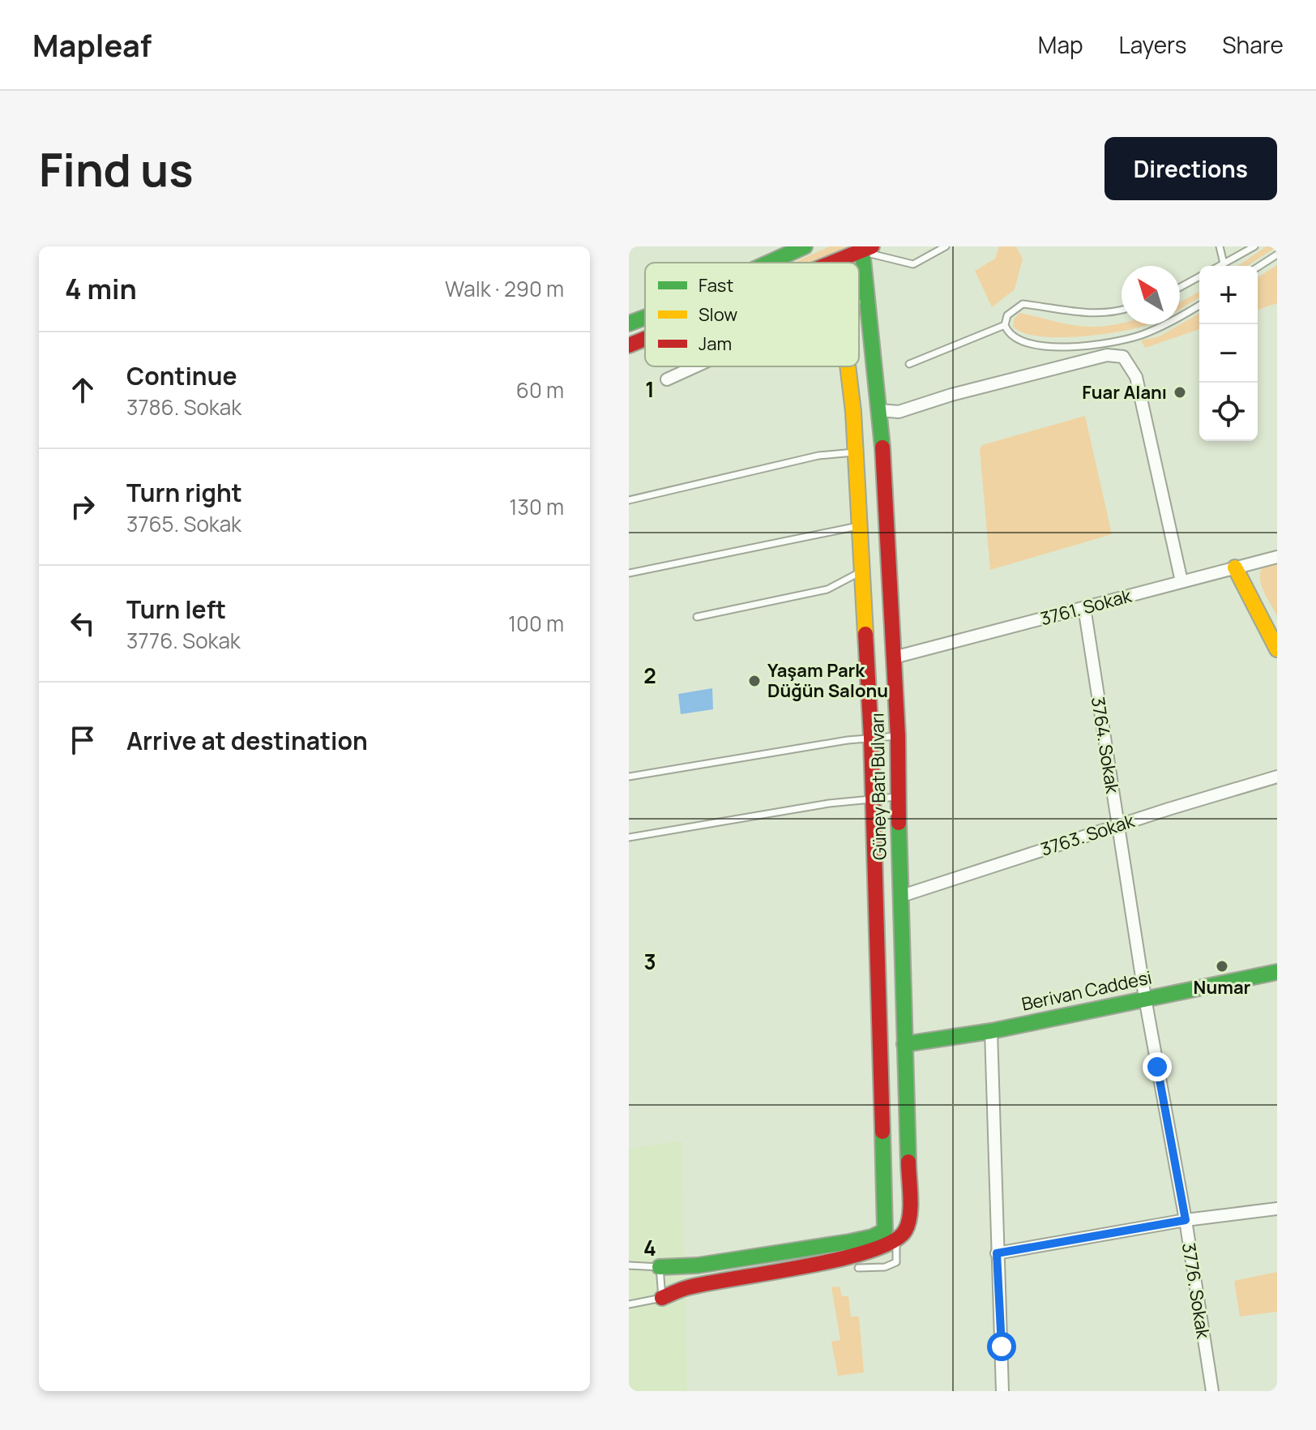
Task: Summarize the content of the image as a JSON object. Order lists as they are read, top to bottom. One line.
{"streets":{"main road":["Güney Batı Bulvarı","Berivan Caddesi"],"street":["3761. Sokak","3764. Sokak","3763. Sokak","3776. Sokak"]},"crossings":[["3761. Sokak","3764. Sokak"],["3761. Sokak","Güney Batı Bulvarı"],["3764. Sokak","3763. Sokak"],["3764. Sokak","Berivan Caddesi"],["3764. Sokak","3776. Sokak"],["Güney Batı Bulvarı","3763. Sokak"],["Güney Batı Bulvarı","Berivan Caddesi"],["Berivan Caddesi","3776. Sokak"]],"places":["Fuar Alanı","Yaşam Park Düğün Salonu","Numar"],"legend":["Fast","Slow","Jam"],"north":"top left","page":{"header":"Mapleaf","nav":["Map","Layers","Share"],"buttons":"Directions","title":"Find us","heading":["4 min","Walk · 290 m"],"map_buttons":["+","−"],"list":[["Continue","3786. Sokak","60 m"],["Turn right","3765. Sokak","130 m"],["Turn left","3776. Sokak","100 m"],"Arrive at destination"]},"grid":{"rows":["1","2","3","4"]}}
